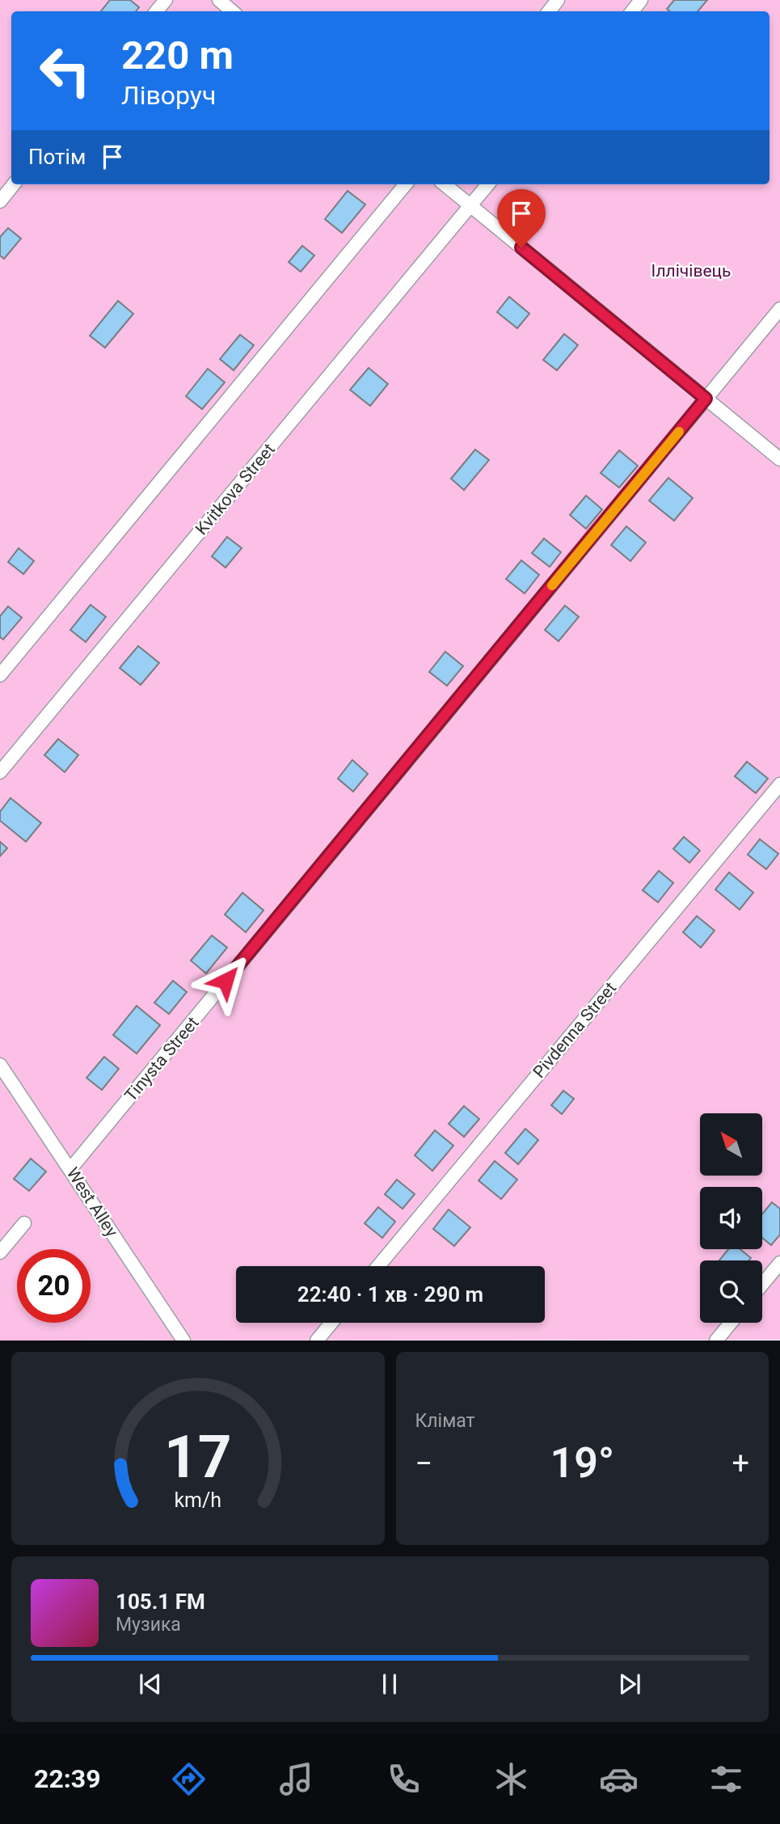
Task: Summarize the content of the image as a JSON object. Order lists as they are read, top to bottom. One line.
{"streets":{"lane":["Kvitkova Street","Pivdenna Street","Tinysta Street","West Alley"]},"crossings":[["Tinysta Street","West Alley"]],"parks":["Іллічівець"],"north":"top left","page":{"turn":["220 m","Ліворуч"],"then":"Потім","limit":"20","trip":"22:40 · 1 хв · 290 m","tile":"Клімат","heat":["−","19°","+"],"song":["105.1 FM","Музика"],"tabs":"22:39","gauge":["17","km/h"]}}
